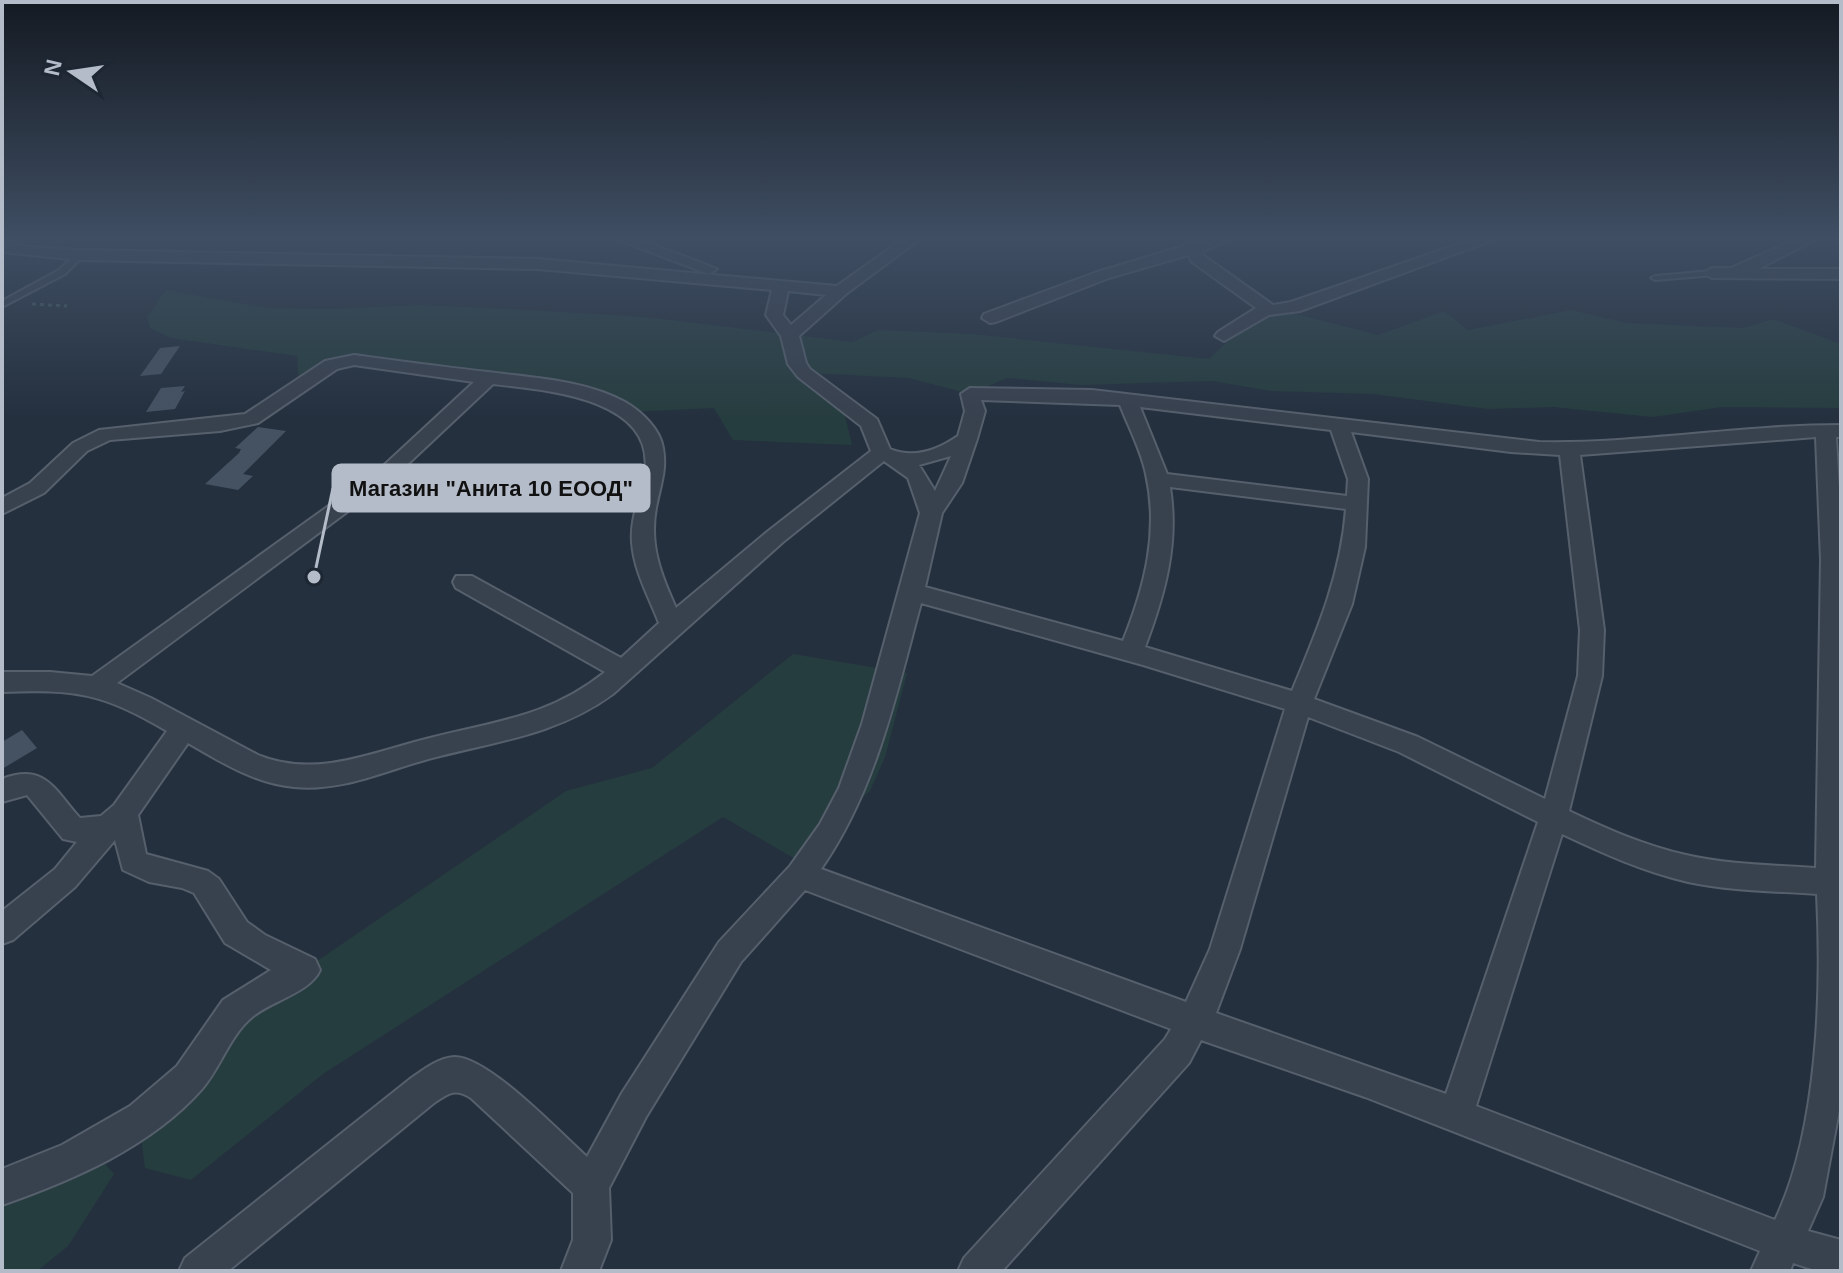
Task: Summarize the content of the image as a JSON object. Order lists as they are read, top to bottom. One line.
{"places":["Магазин \"Анита 10 ЕООД\""],"north":"left"}
